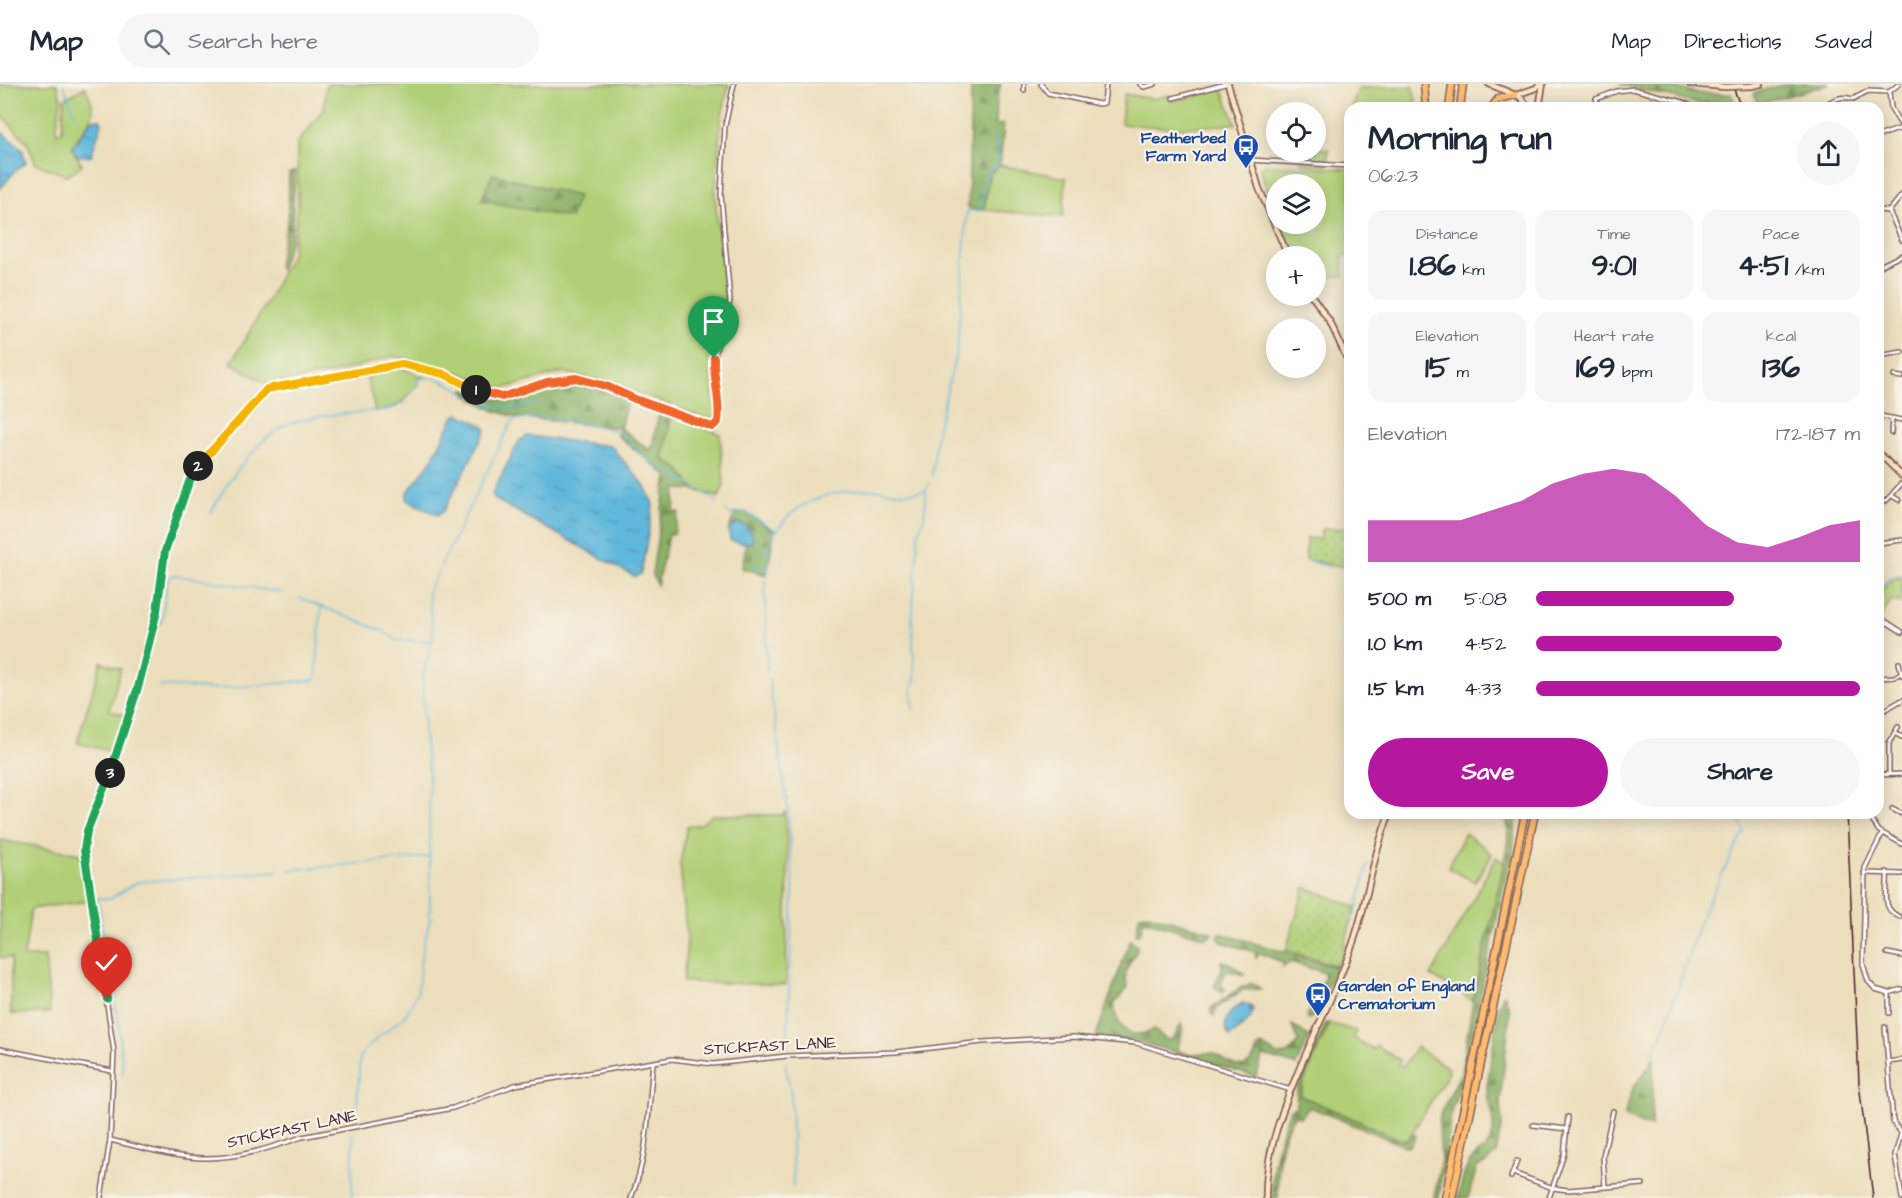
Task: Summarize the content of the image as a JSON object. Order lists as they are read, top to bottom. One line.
{"streets":{"street":["STICKFAST LANE"]},"places":{"bus stop":["Featherbed Farm Yard","Garden of England Crematorium"]},"page":{"header":"Map","search":"Search here","nav":["Map","Directions","Saved"],"map_buttons":["+","−"],"heading":["Morning run","06:23"],"stats":[["Distance","1.86 km"],["Time","9:01"],["Pace","4:51 /km"],["Elevation","15 m"],["Heart rate","169 bpm"],["kcal","136"]],"pins":["1","2","3"],"chart":["Elevation","172–187 m"],"list":[{"name":"500 m","note":"5:08"},{"name":"1.0 km","note":"4:52"},{"name":"1.5 km","note":"4:33"}],"buttons":["Save","Share"]}}
